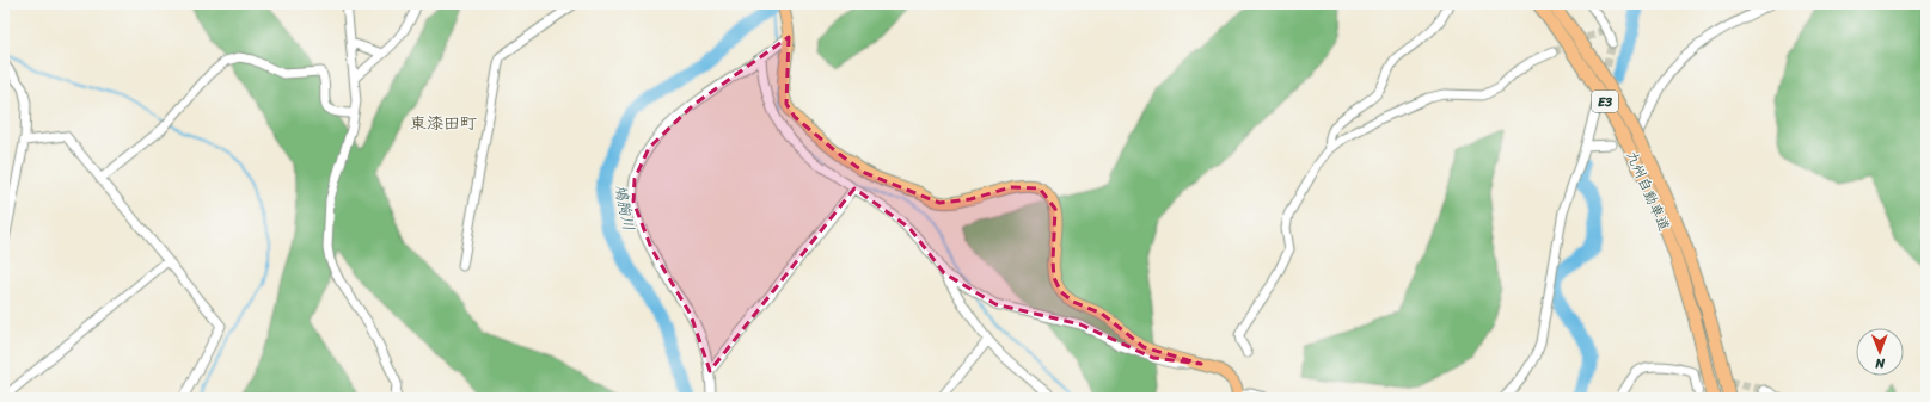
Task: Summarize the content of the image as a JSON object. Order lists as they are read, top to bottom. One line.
{"streets":{"highway":["E3","九州自動車道"]},"districts":["東漆田町"],"water":["鳩胸川"],"north":"bottom"}
